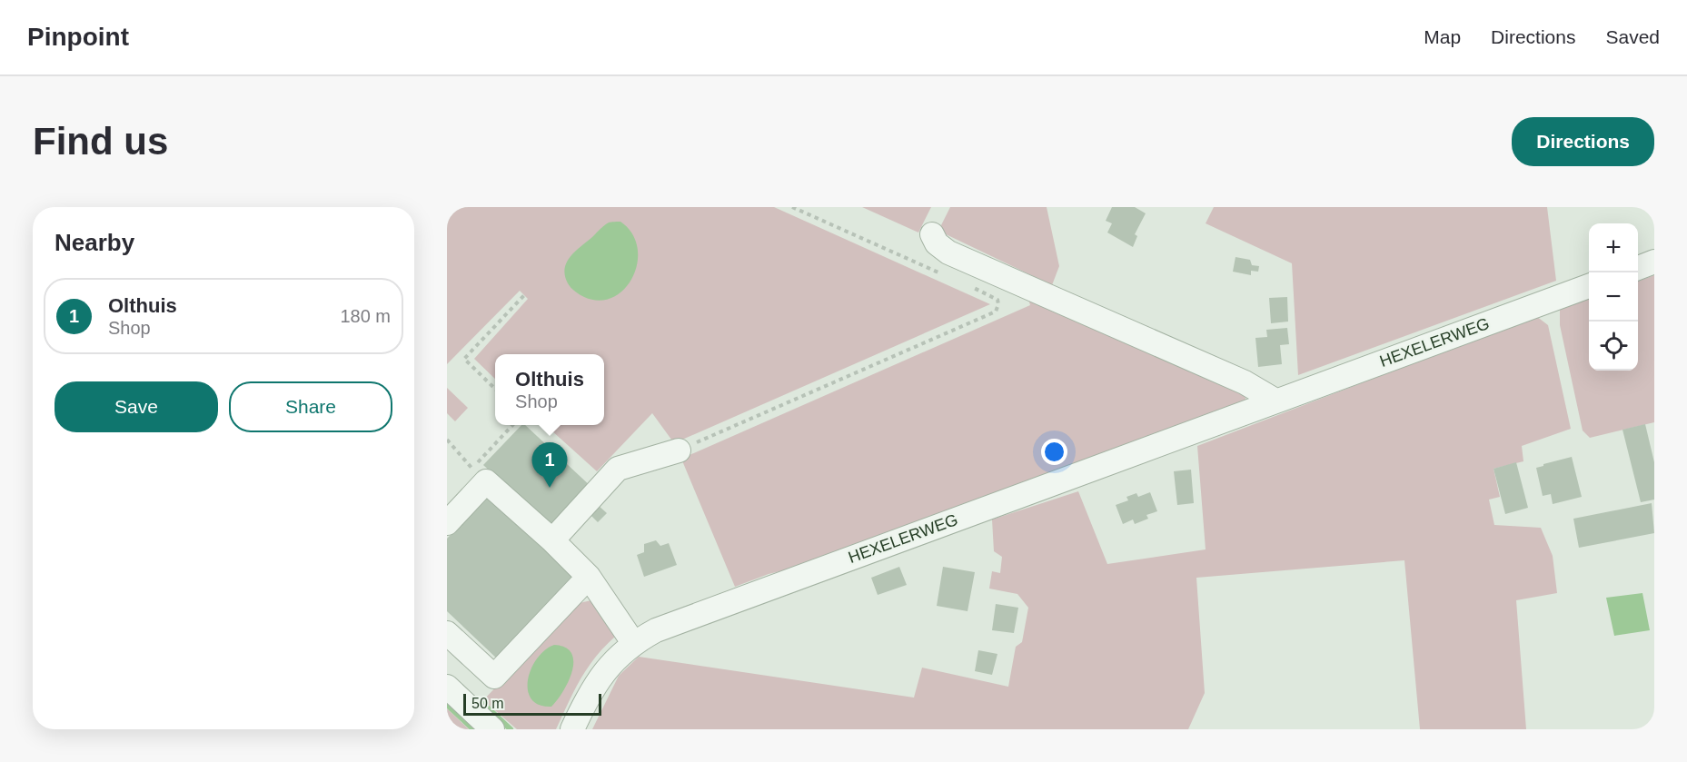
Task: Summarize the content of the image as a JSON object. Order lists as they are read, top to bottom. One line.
{"streets":{"street":["HEXELERWEG"]},"scale_bar":"50 m","page":{"header":"Pinpoint","nav":["Map","Directions","Saved"],"buttons":["Directions",["Save","Share"]],"title":"Find us","heading":"Nearby","map_buttons":["+","−"],"list":[{"mark":"1","name":"Olthuis","note":"Shop","value":"180 m"}],"popup":["Olthuis","Shop"],"pins":"1","scale":"50 m"}}
